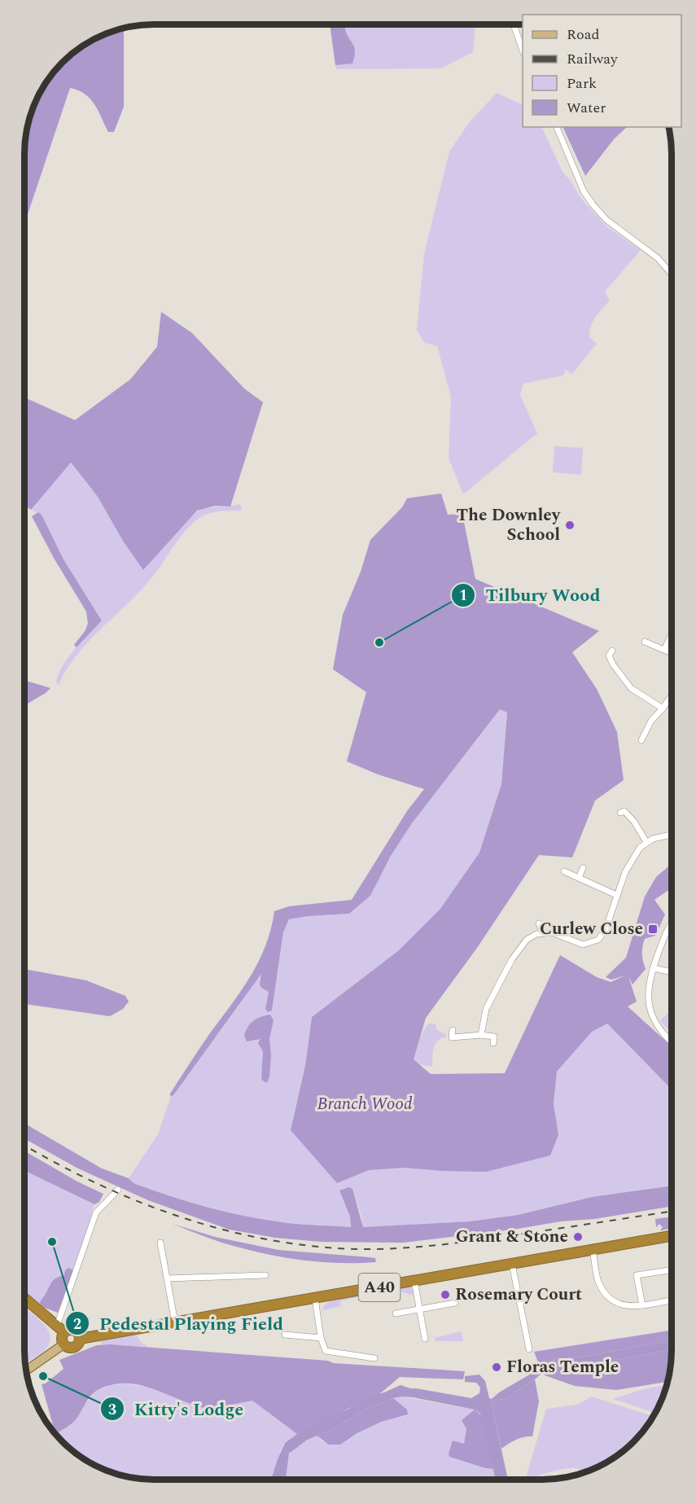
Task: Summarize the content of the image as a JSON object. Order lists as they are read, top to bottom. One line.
{"streets":{"highway":["A40"]},"parks":["Branch Wood"],"places":{"other":["The Downley School","Tilbury Wood","Grant & Stone","Pedestal Playing Field","Rosemary Court","Floras Temple","Kitty's Lodge"],"transit":["Curlew Close"]},"legend":["Road","Railway","Park","Water"]}
